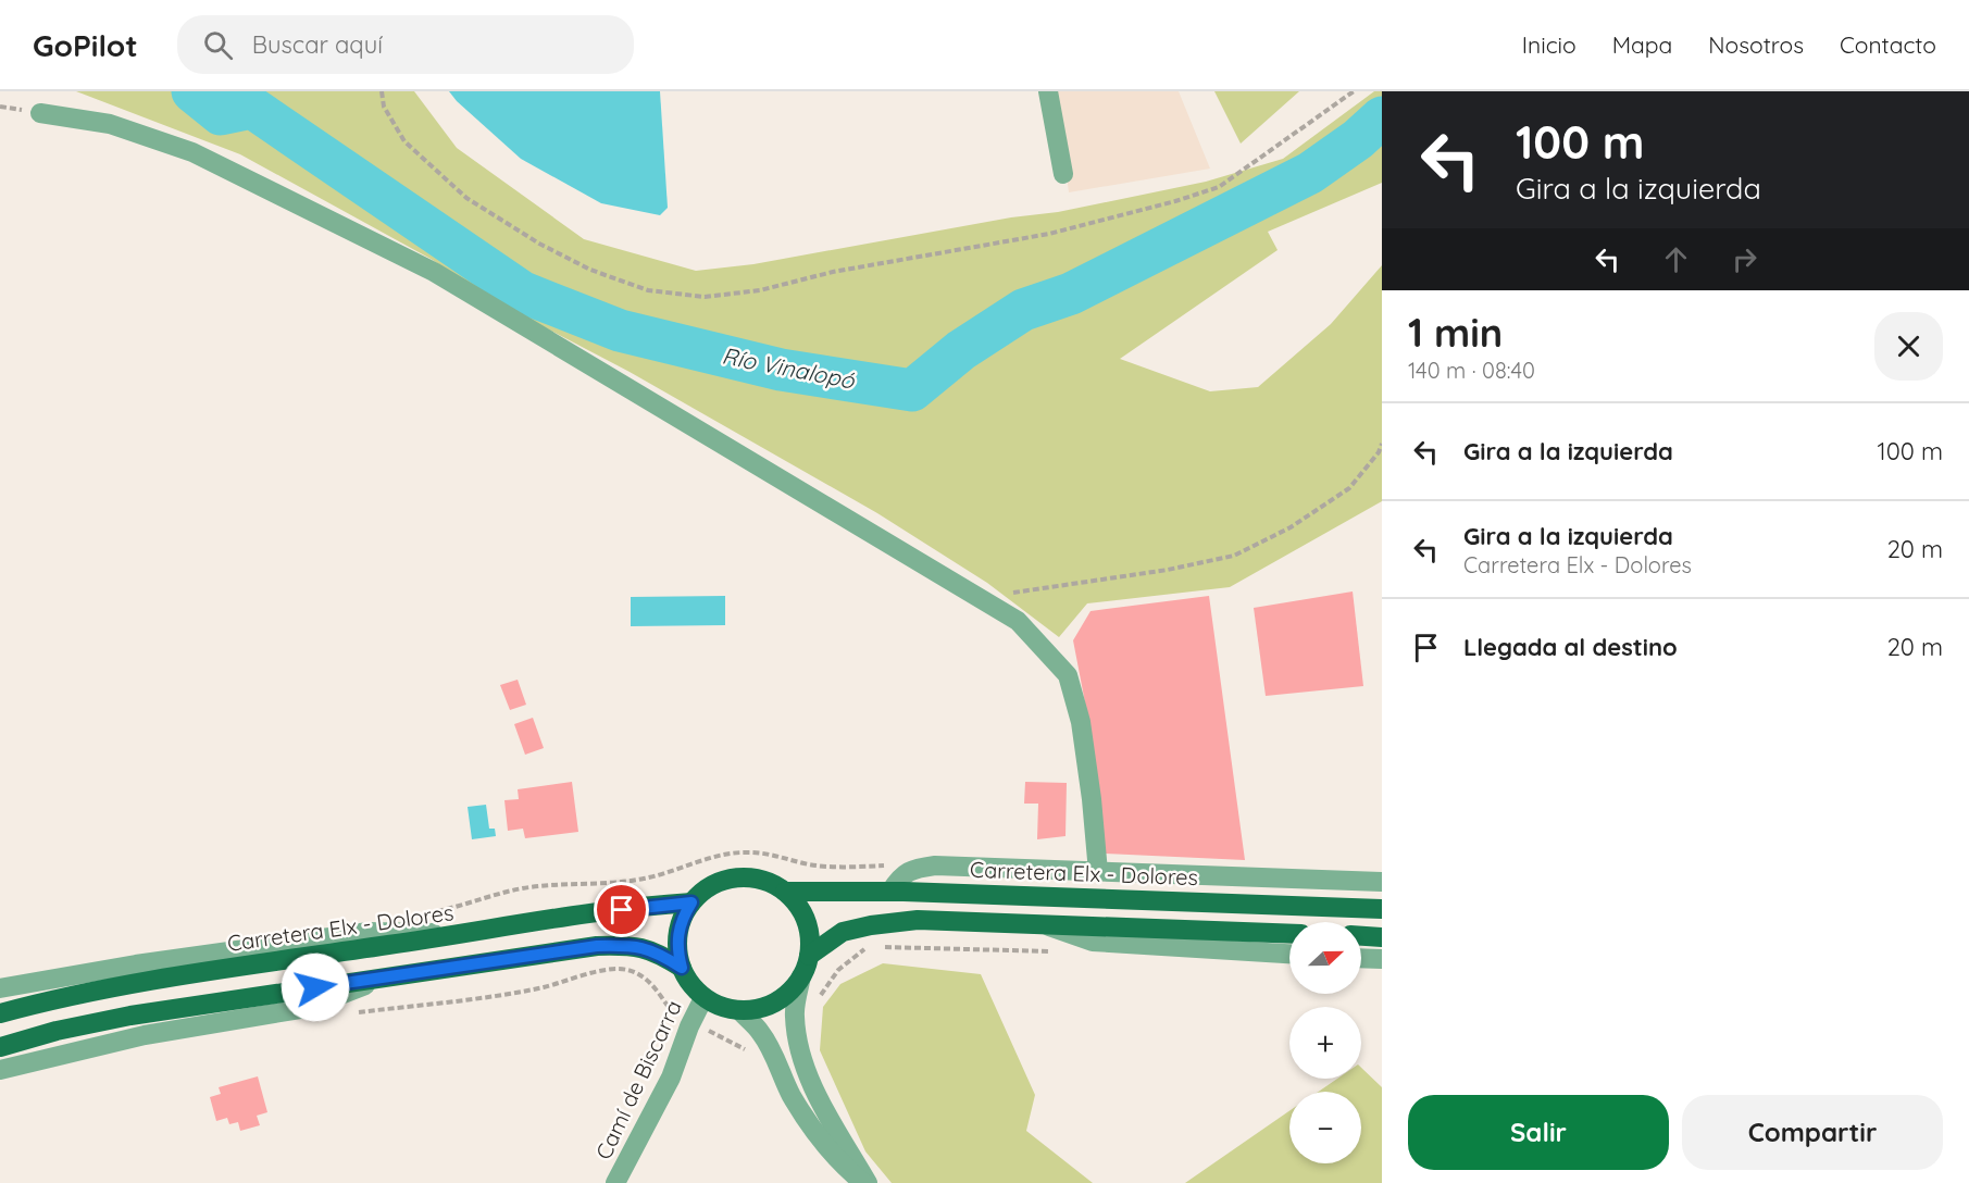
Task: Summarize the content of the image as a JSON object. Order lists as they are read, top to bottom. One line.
{"streets":{"main road":["Carretera Elx - Dolores"],"street":["Camí de Biscarra"]},"crossings":[["Carretera Elx - Dolores","Camí de Biscarra"]],"water":["Río Vinalopó"],"north":"right","page":{"header":"GoPilot","search":"Buscar aquí","nav":["Inicio","Mapa","Nosotros","Contacto"],"turn":["100 m","Gira a la izquierda"],"heading":["1 min","140 m · 08:40"],"list":[{"name":"Gira a la izquierda","value":"100 m"},{"name":"Gira a la izquierda","note":"Carretera Elx - Dolores","value":"20 m"},{"name":"Llegada al destino","value":"20 m"}],"map_buttons":["+","−"],"buttons":["Salir","Compartir"]}}
